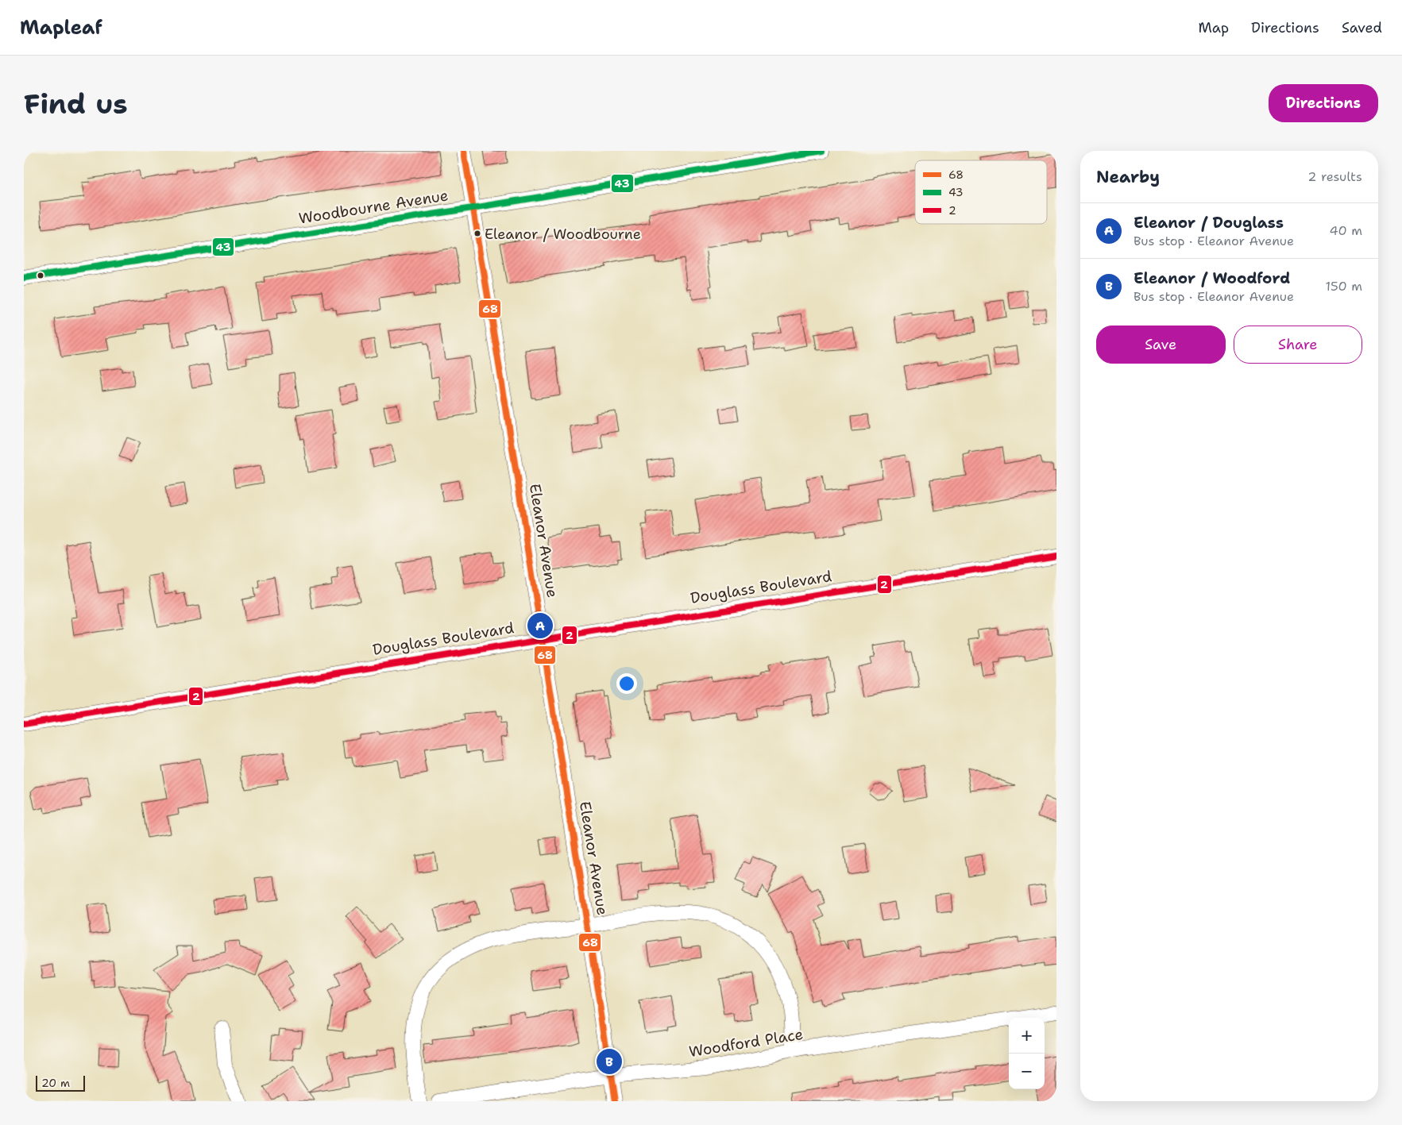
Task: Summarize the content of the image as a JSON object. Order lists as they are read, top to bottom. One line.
{"streets":{"street":["Woodbourne Avenue","Eleanor Avenue","Douglass Boulevard","Woodford Place"]},"crossings":[["Woodbourne Avenue","Eleanor Avenue"],["Eleanor Avenue","Douglass Boulevard"],["Eleanor Avenue","Woodford Place"]],"places":["Eleanor / Woodbourne"],"lines":["transit line 68","transit line 43","transit line 2"],"legend":["68","43","2"],"scale_bar":"20 m","page":{"header":"Mapleaf","nav":["Map","Directions","Saved"],"buttons":["Directions",["Save","Share"]],"title":"Find us","heading":["Nearby","2 results"],"list":[{"mark":"A","name":"Eleanor / Douglass","note":"Bus stop · Eleanor Avenue","value":"40 m"},{"mark":"B","name":"Eleanor / Woodford","note":"Bus stop · Eleanor Avenue","value":"150 m"}],"pins":["A","B"],"map_buttons":["+","−"],"scale":"20 m"}}
